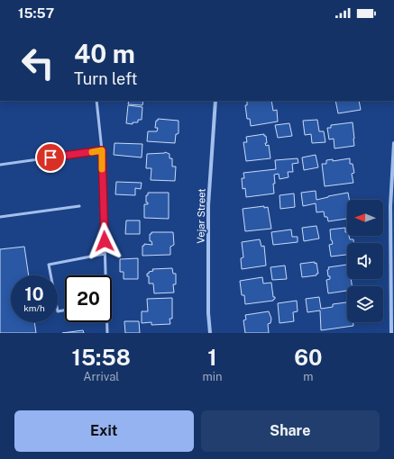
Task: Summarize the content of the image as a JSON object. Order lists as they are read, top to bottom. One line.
{"streets":{"street":["Vejar Street"]},"north":"left","page":{"status":"15:57","turn":["40 m","Turn left"],"speed":"10 km/h","limit":"20","eta":["15:58","Arrival","1","min","60","m"],"buttons":["Exit","Share"]}}
